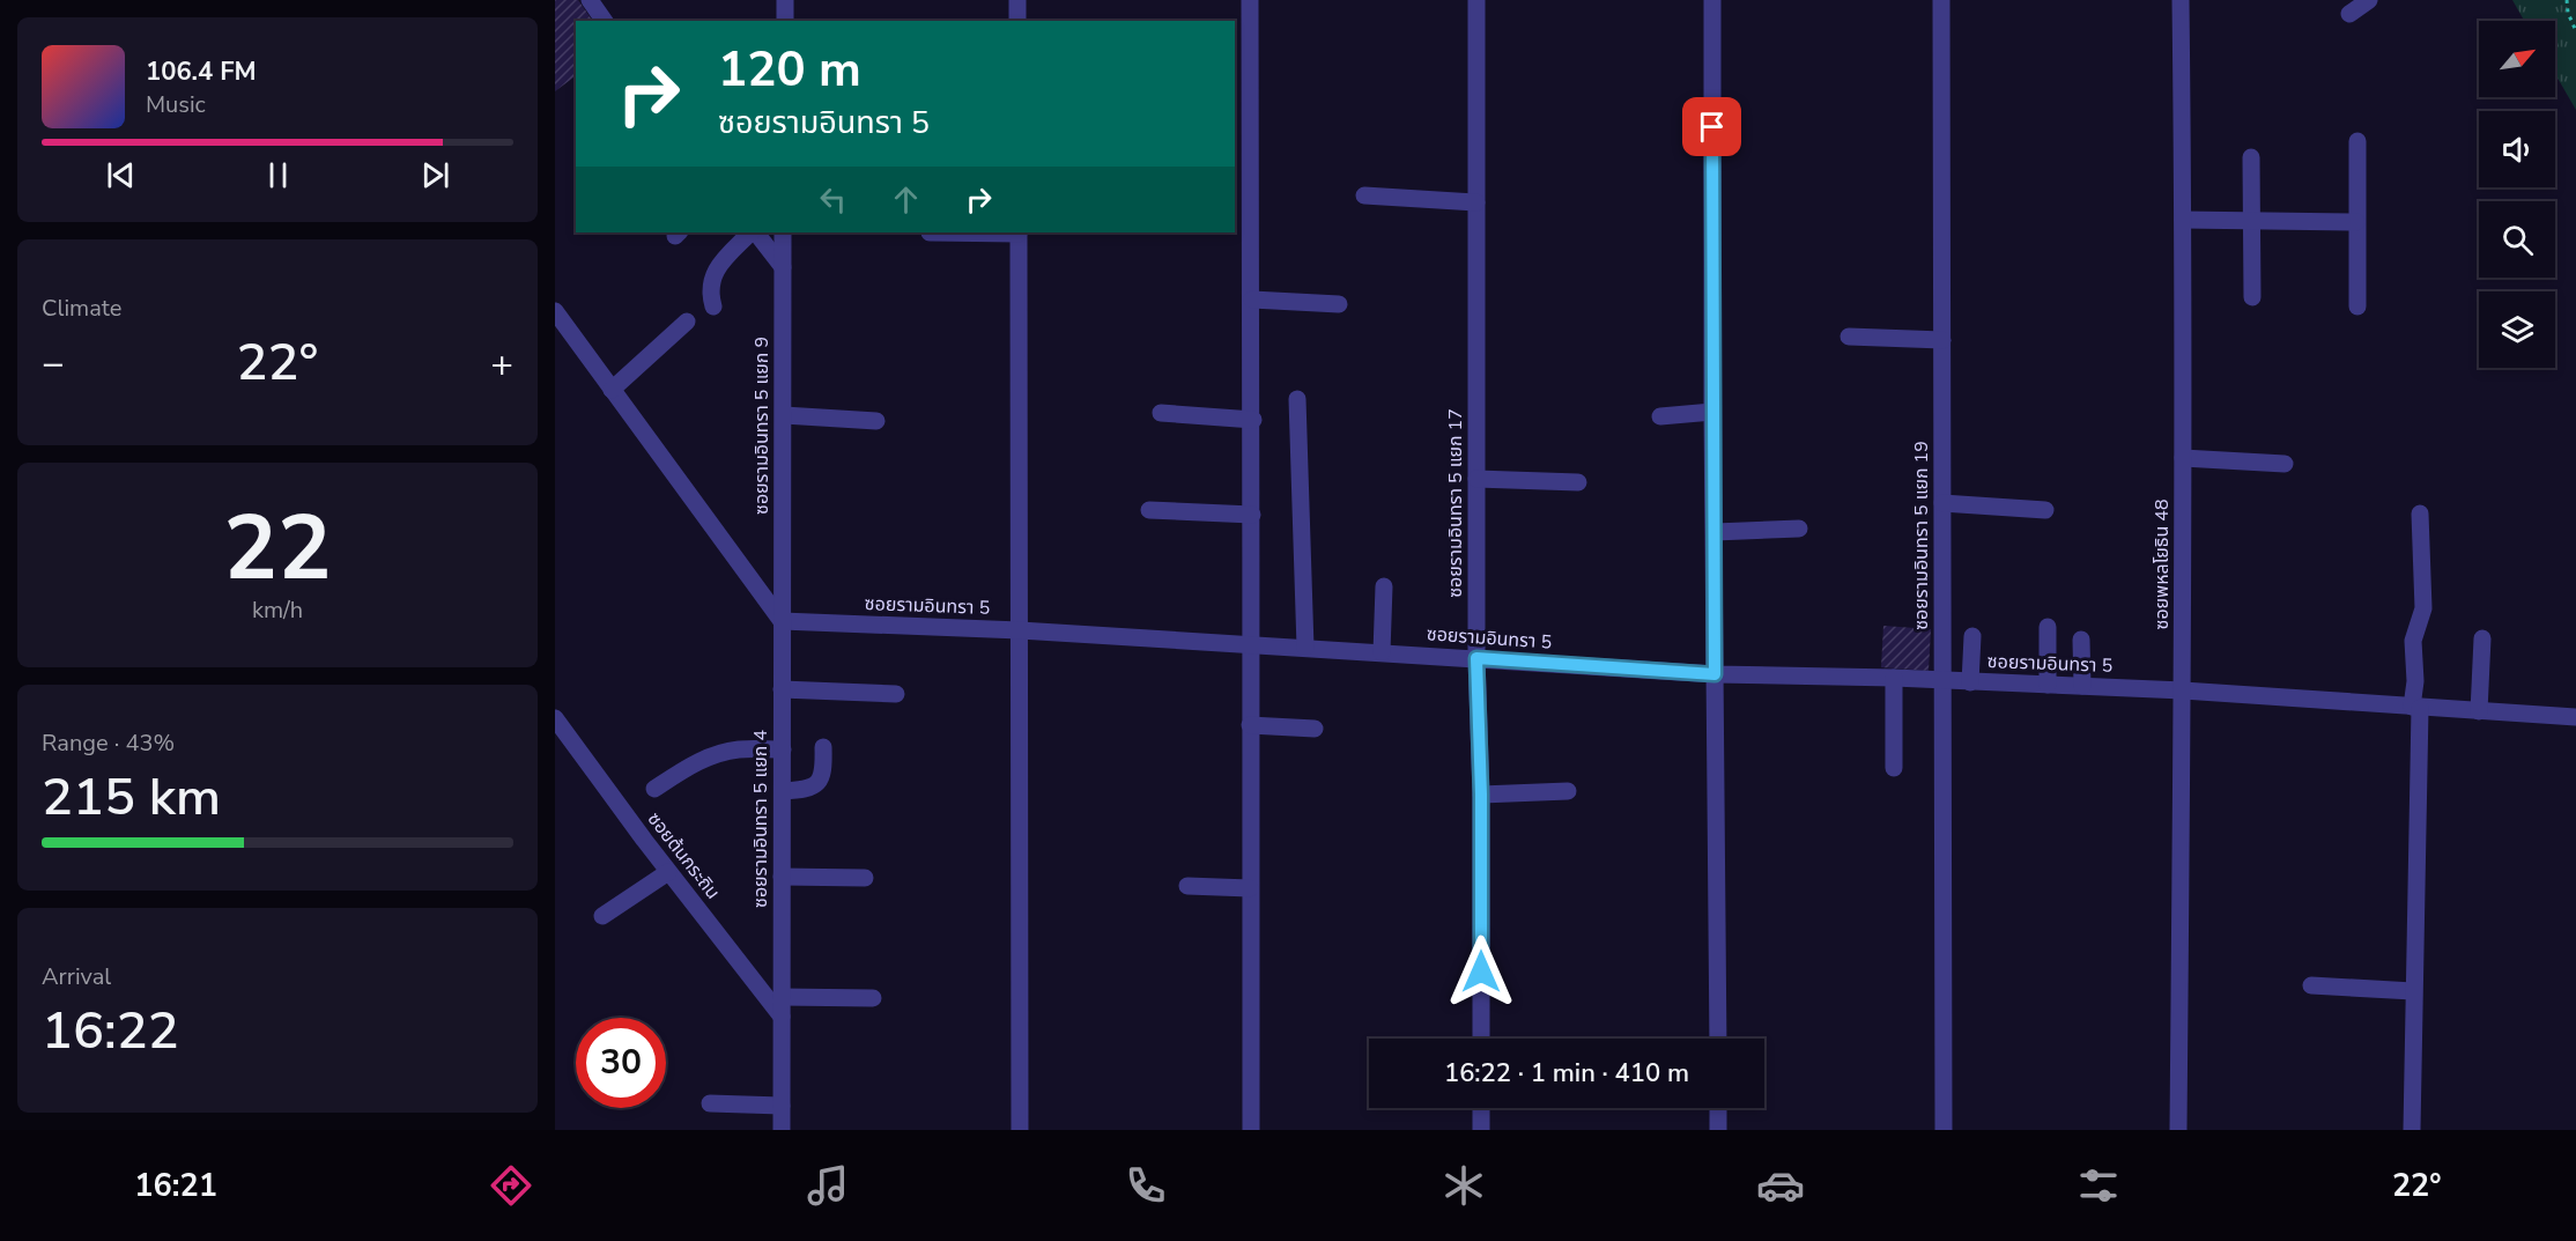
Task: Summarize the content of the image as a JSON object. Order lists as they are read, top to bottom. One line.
{"streets":{"street":["ซอยรามอินทรา 5 แยก 9","ซอยรามอินทรา 5 แยก 17","ซอยรามอินทรา 5 แยก 19","ซอยพหลโยธิน 48","ซอยรามอินทรา 5","ซอยรามอินทรา 5 แยก 4","ซอยต้นกระถิน"]},"crossings":[["ซอยรามอินทรา 5 แยก 9","ซอยรามอินทรา 5"],["ซอยรามอินทรา 5 แยก 9","ซอยรามอินทรา 5 แยก 4"],["ซอยรามอินทรา 5 แยก 17","ซอยรามอินทรา 5"],["ซอยรามอินทรา 5 แยก 19","ซอยรามอินทรา 5"],["ซอยพหลโยธิน 48","ซอยรามอินทรา 5"],["ซอยรามอินทรา 5","ซอยรามอินทรา 5 แยก 4"],["ซอยรามอินทรา 5 แยก 4","ซอยต้นกระถิน"]],"north":"top right","page":{"turn":["120 m","ซอยรามอินทรา 5"],"song":["106.4 FM","Music"],"tile":["Climate",["22","km/h"],["Range · 43%","215 km"],["Arrival","16:22"]],"heat":["−","22°","+"],"limit":"30","trip":"16:22 · 1 min · 410 m","tabs":["16:21","22°"]}}
